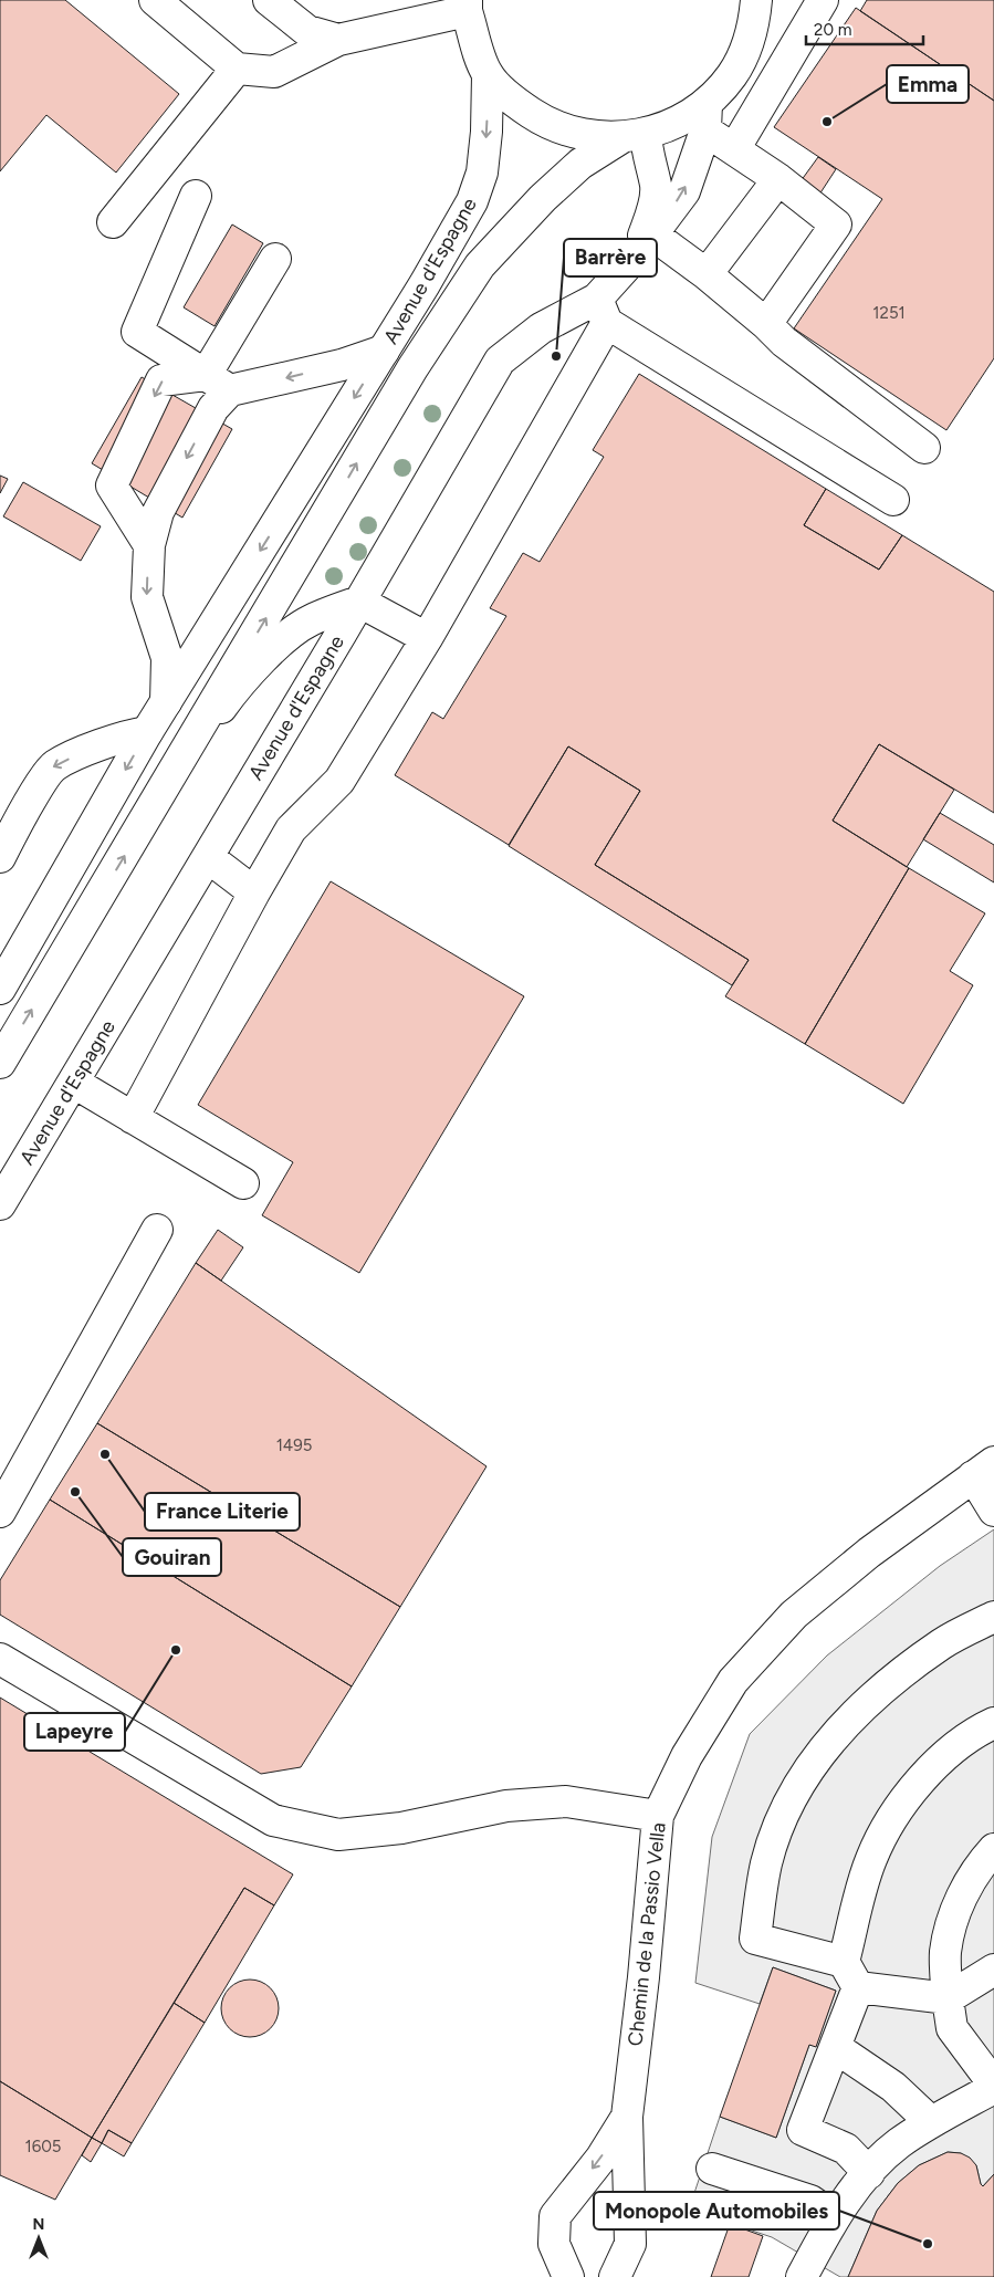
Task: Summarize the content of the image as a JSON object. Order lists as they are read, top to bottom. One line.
{"streets":{"street":["Avenue d'Espagne","Chemin de la Passio Vella"]},"places":["Emma","Barrère","France Literie","Gouiran","Lapeyre","Monopole Automobiles"],"house_numbers":["1251","1495","1605"],"scale_bar":"20 m","north":"top"}
